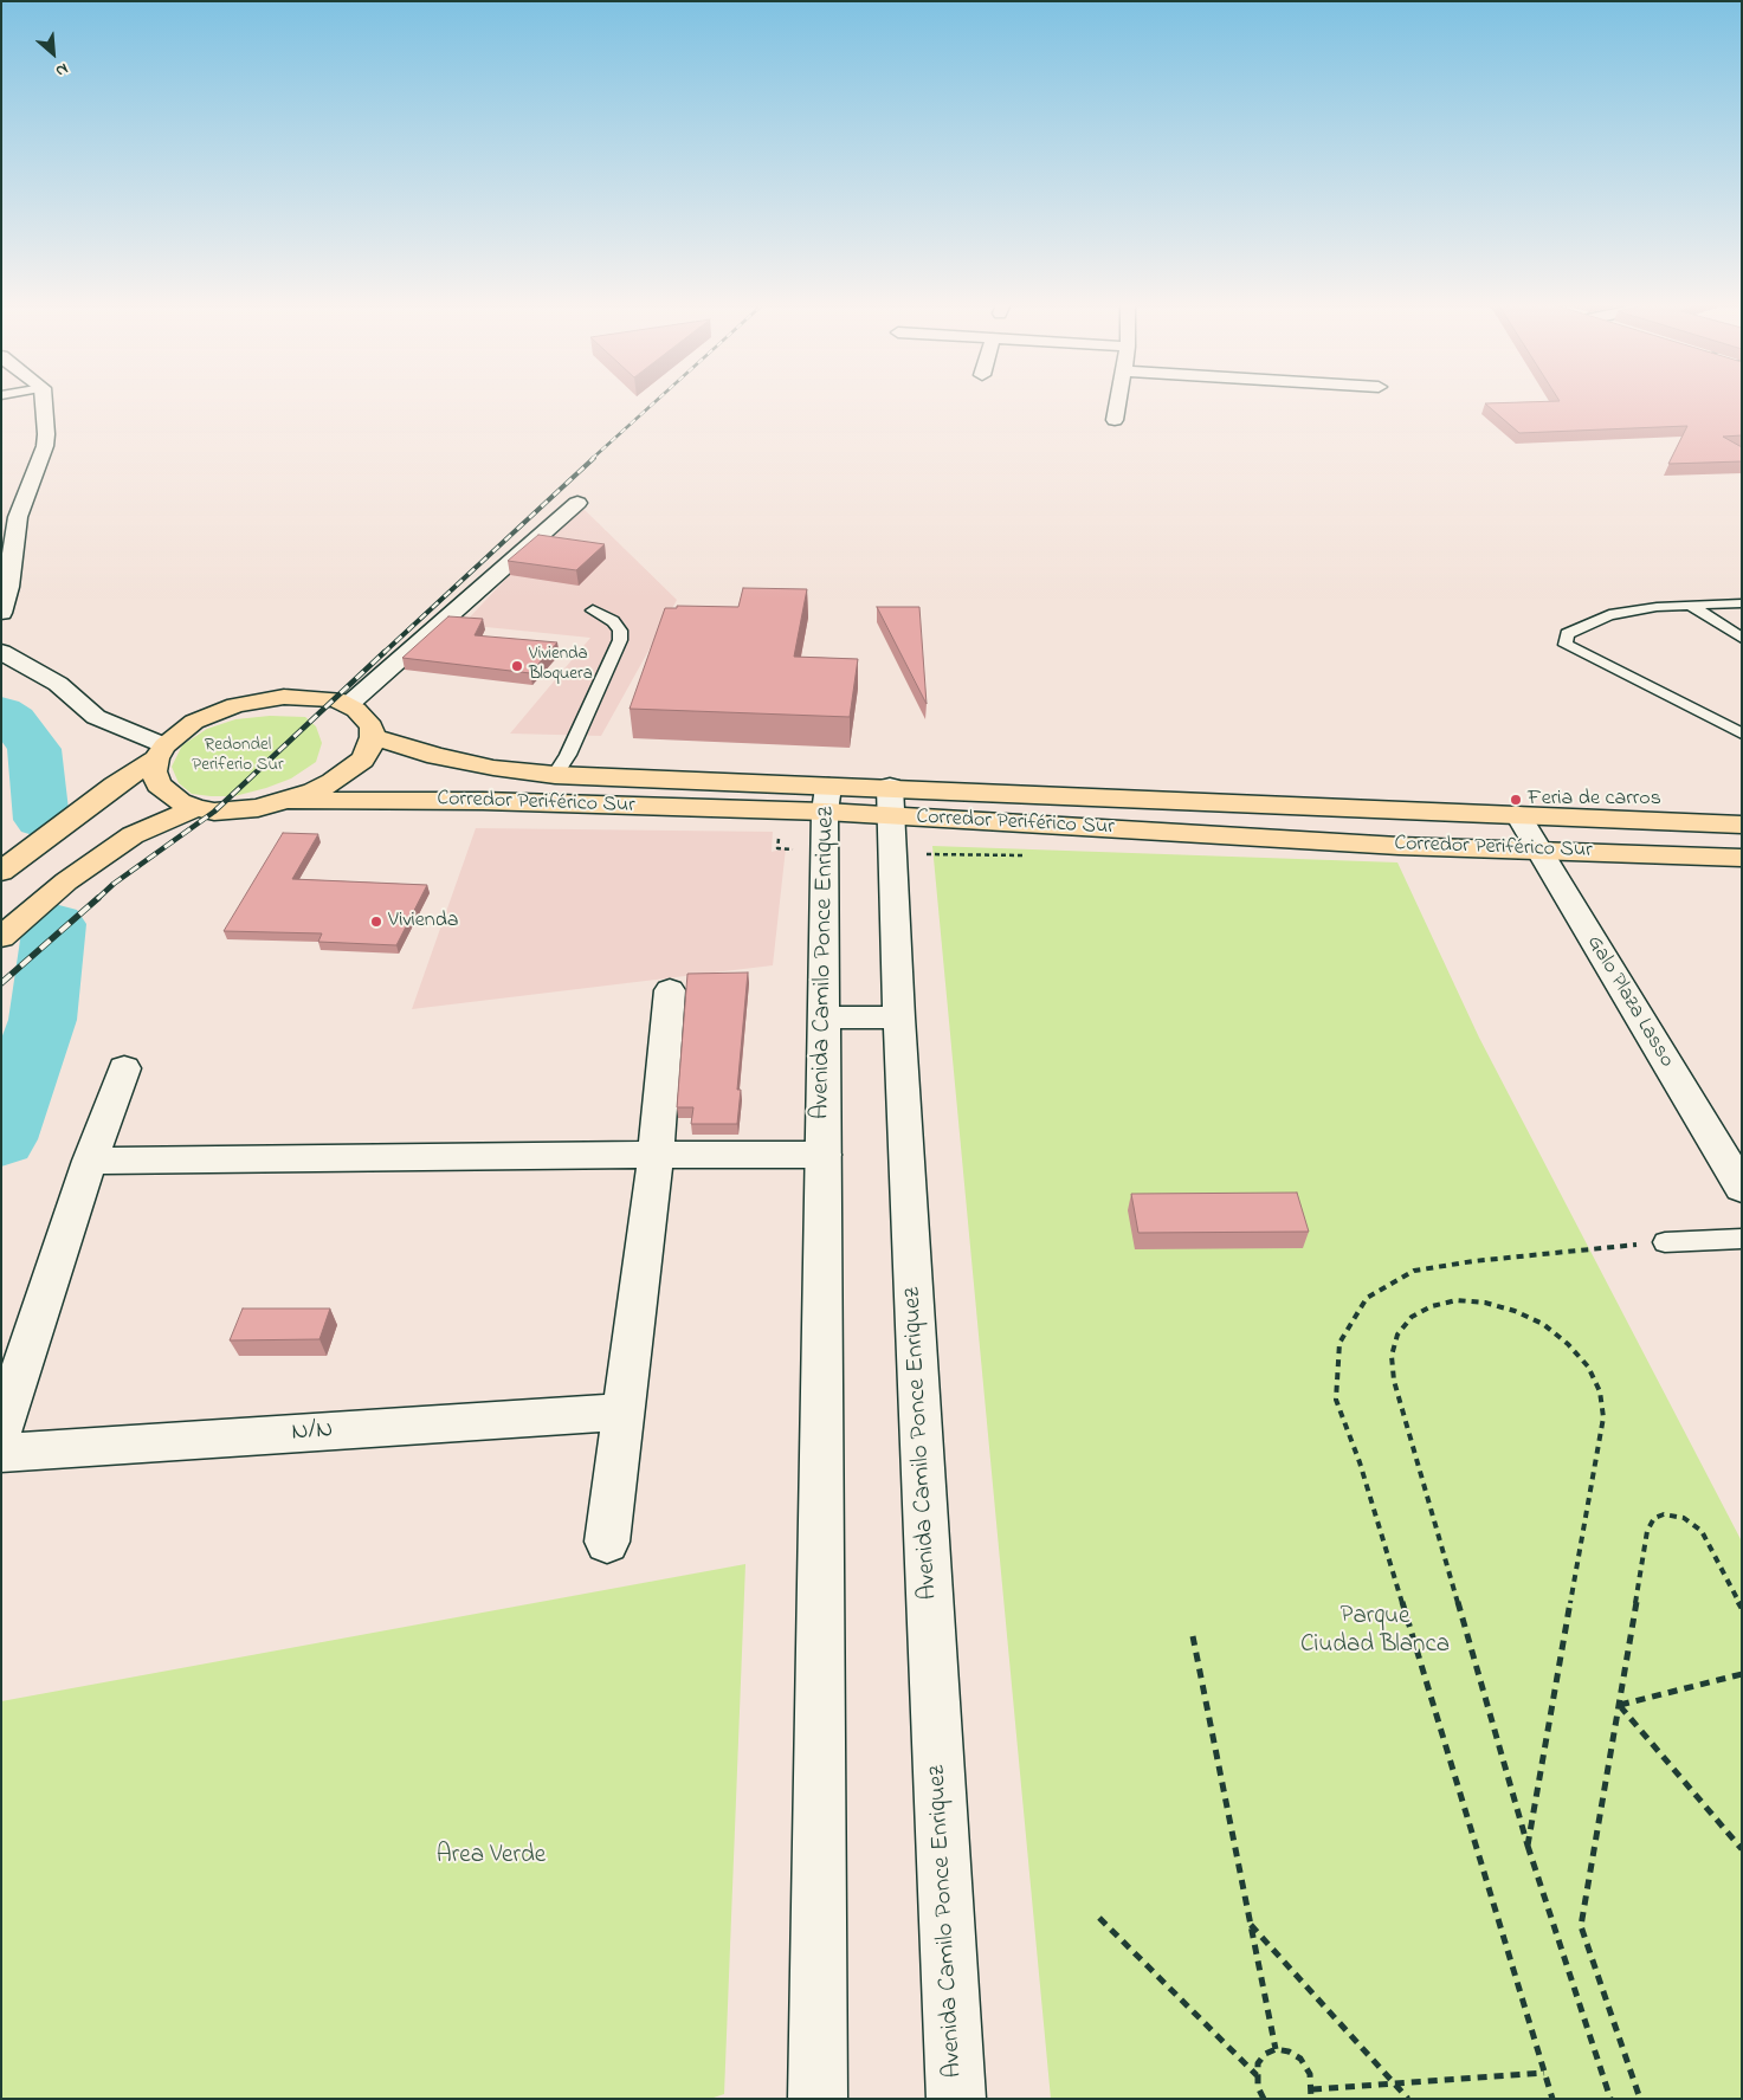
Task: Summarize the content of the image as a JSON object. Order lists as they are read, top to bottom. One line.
{"streets":{"main road":["Corredor Periférico Sur"],"street":["Avenida Camilo Ponce Enriquez","Galo Plaza Lasso","N/N"]},"crossings":[["Corredor Periférico Sur","Avenida Camilo Ponce Enriquez"],["Corredor Periférico Sur","Galo Plaza Lasso"]],"parks":["Redondel Periferio Sur","Parque Ciudad Blanca","Area Verde"],"places":["Vivienda Bloquera","Feria de carros","Vivienda"],"north":"bottom right"}
